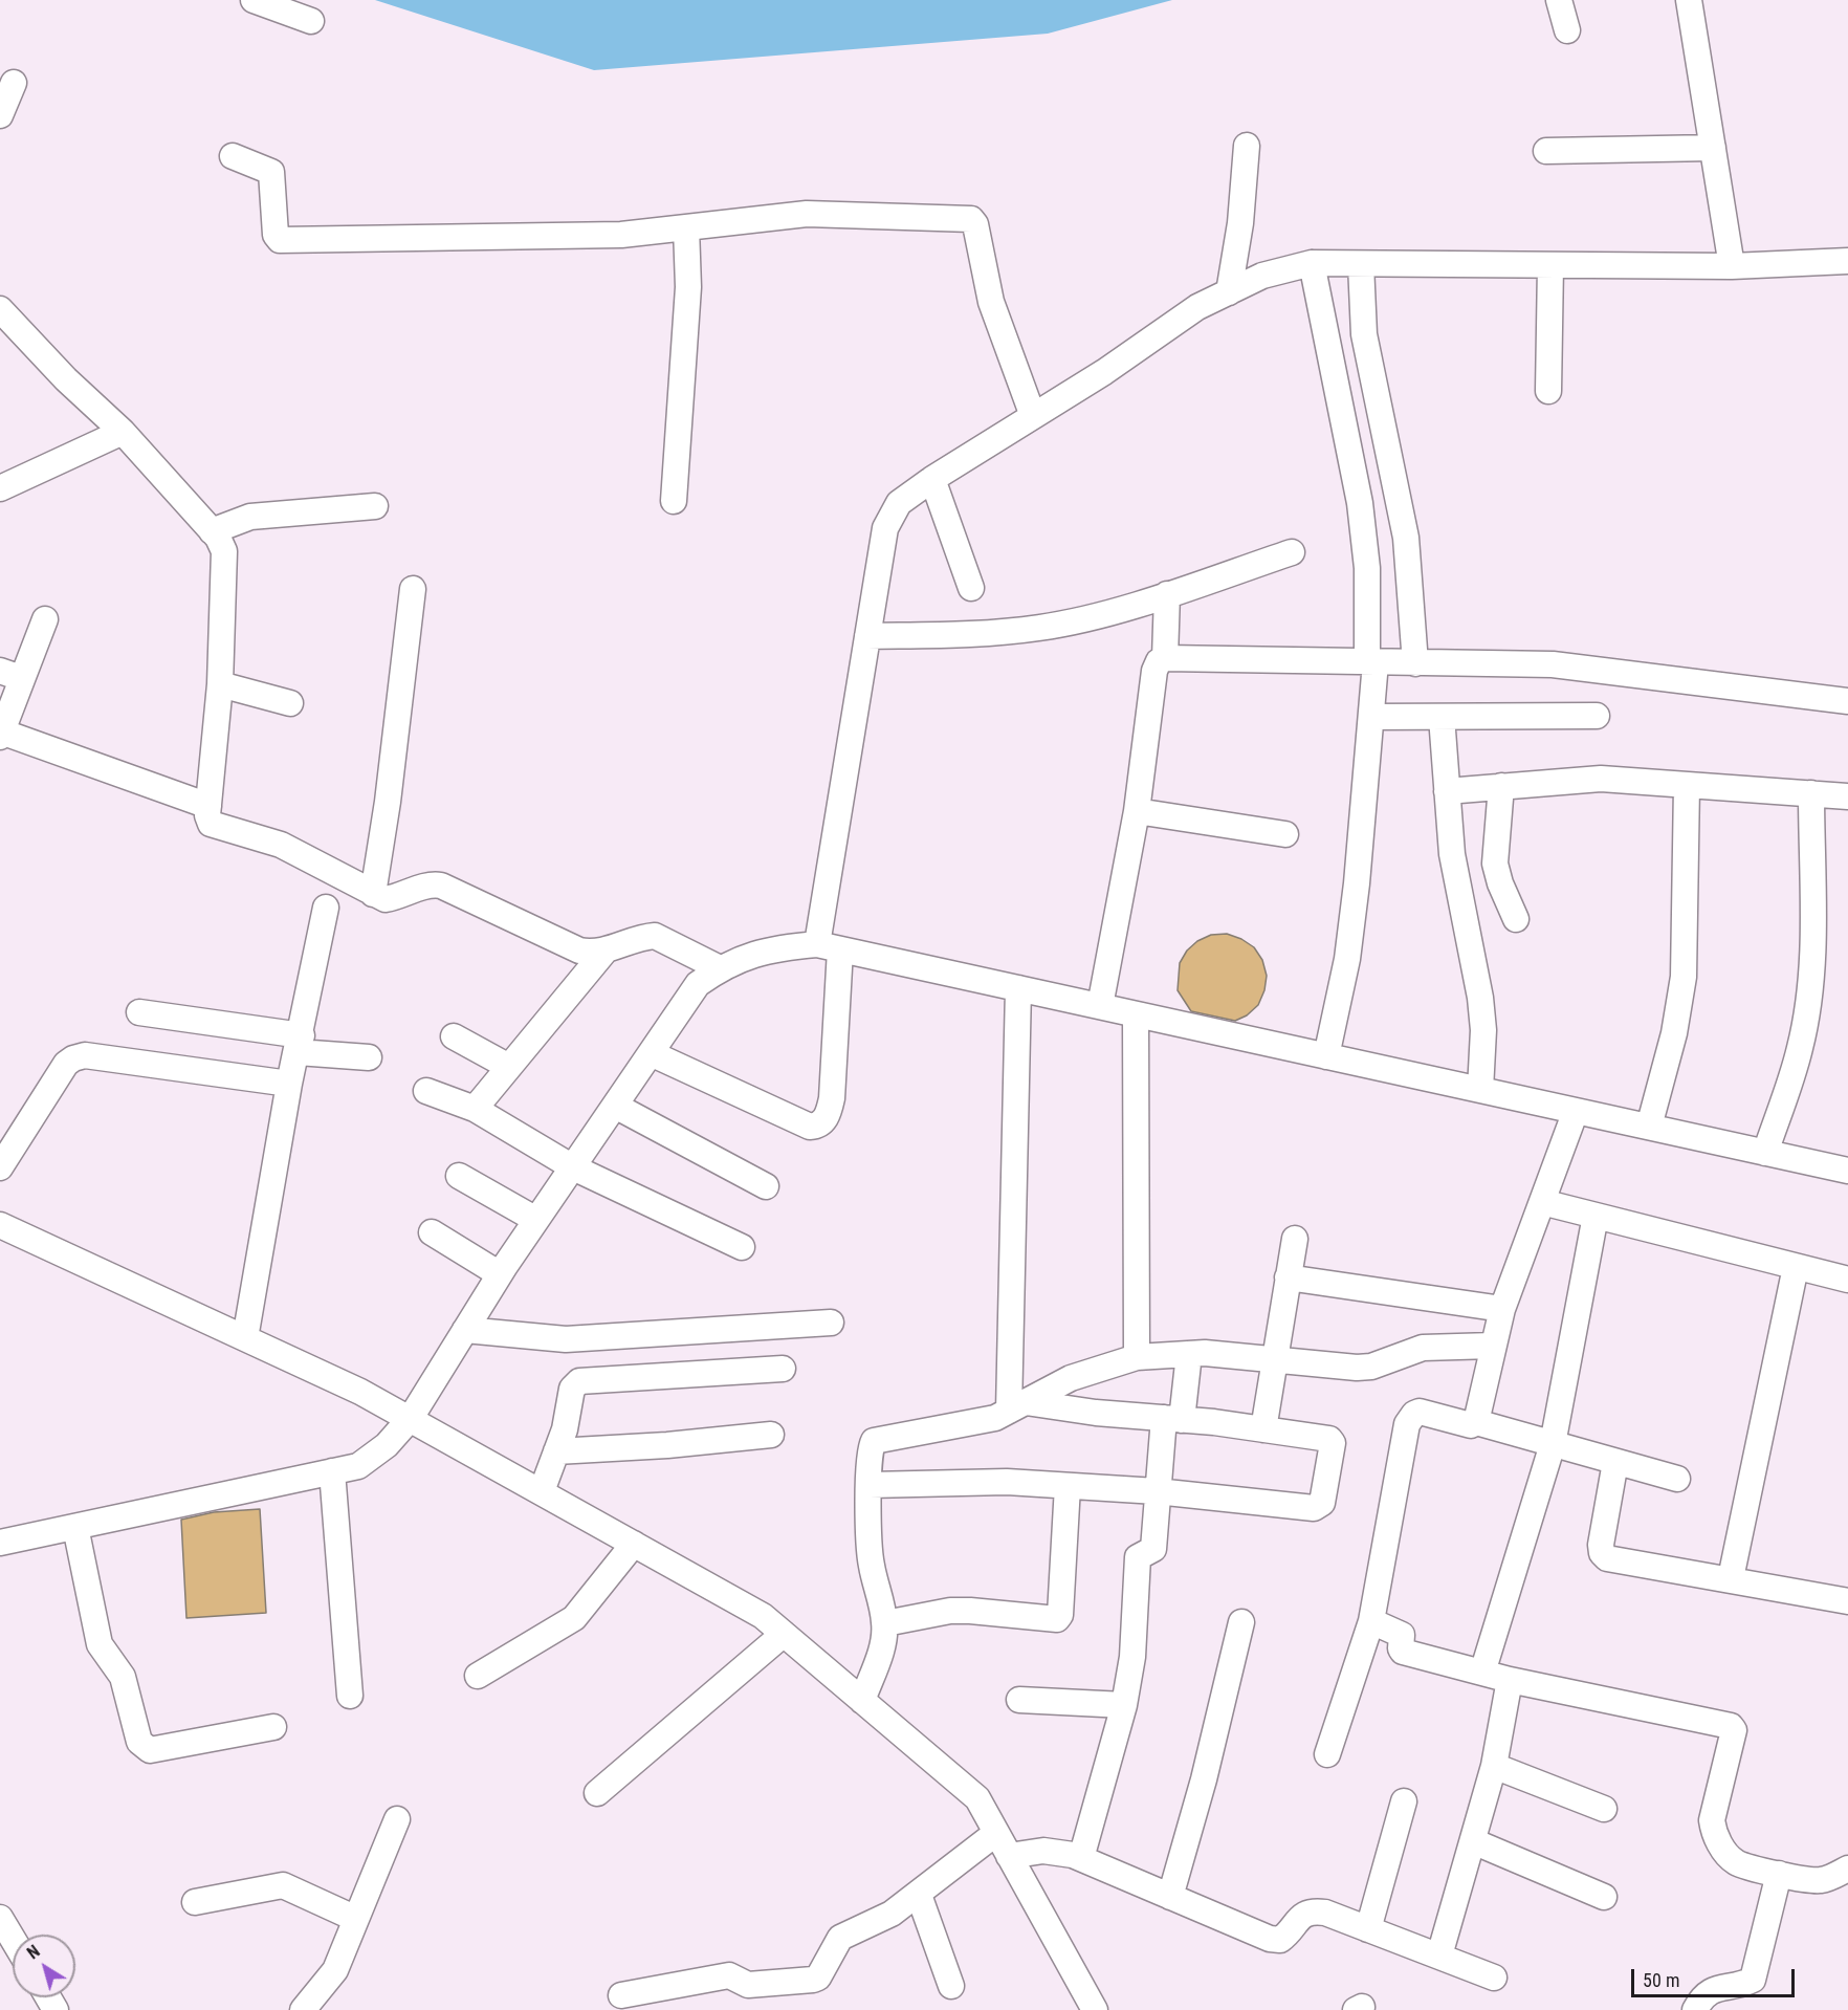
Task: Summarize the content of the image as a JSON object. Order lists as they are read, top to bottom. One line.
{"scale_bar":"50 m","north":"top left"}
